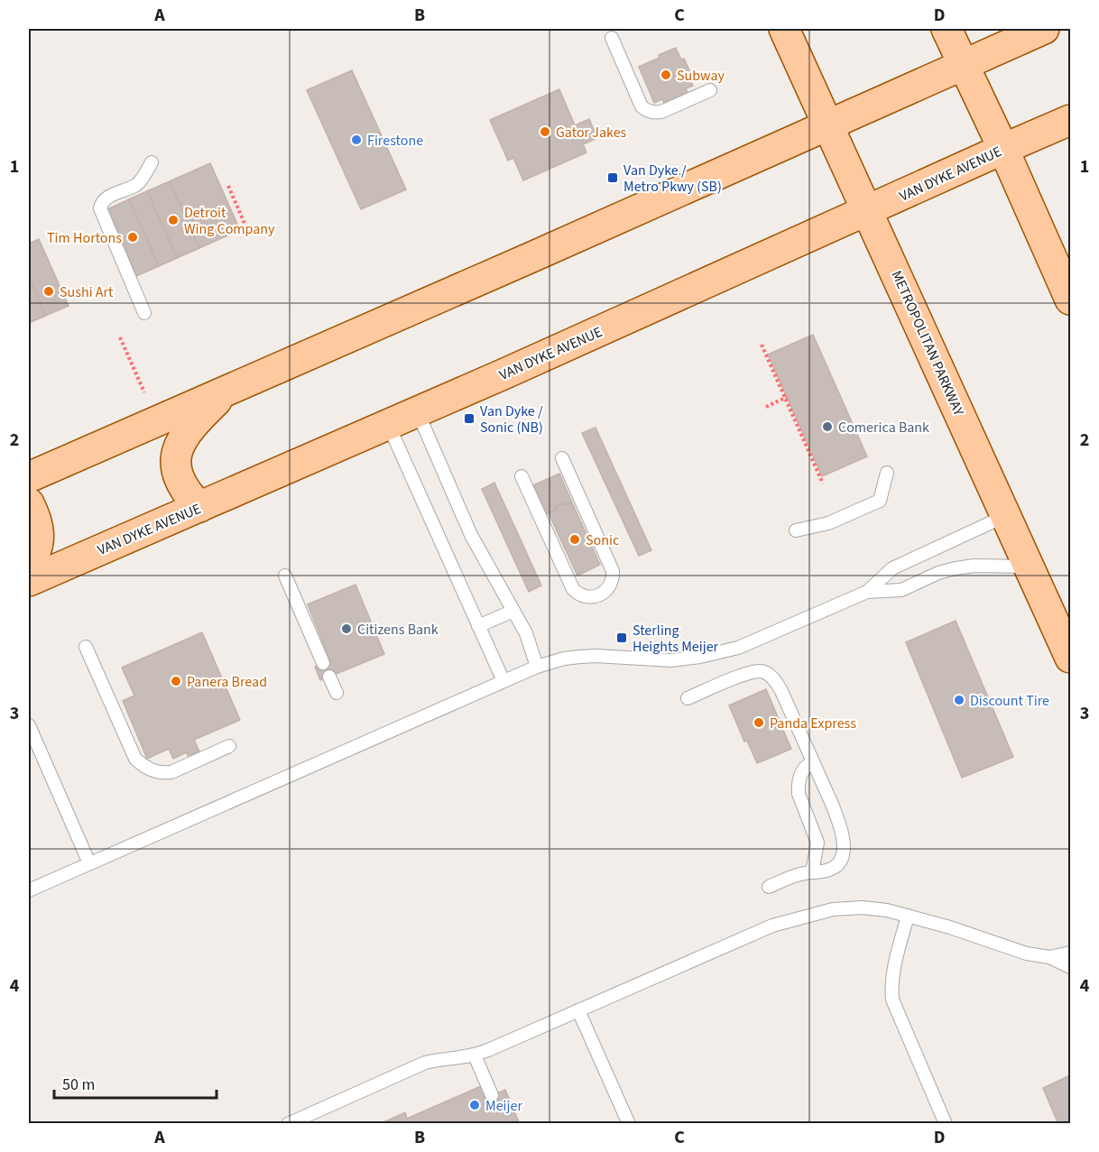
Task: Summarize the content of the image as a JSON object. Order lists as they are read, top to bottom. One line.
{"streets":{"main road":["VAN DYKE AVENUE","METROPOLITAN PARKWAY"]},"crossings":[["VAN DYKE AVENUE","METROPOLITAN PARKWAY"]],"places":{"other":["Subway","Gator Jakes","Firestone","Detroit Wing Company","Tim Hortons","Sushi Art","Comerica Bank","Sonic","Citizens Bank","Panera Bread","Discount Tire","Panda Express","Meijer"],"transit":["Van Dyke / Metro Pkwy (SB)","Van Dyke / Sonic (NB)","Sterling Heights Meijer"]},"scale_bar":"50 m","grid":{"columns":["A","B","C","D"],"rows":["1","2","3","4"]}}
